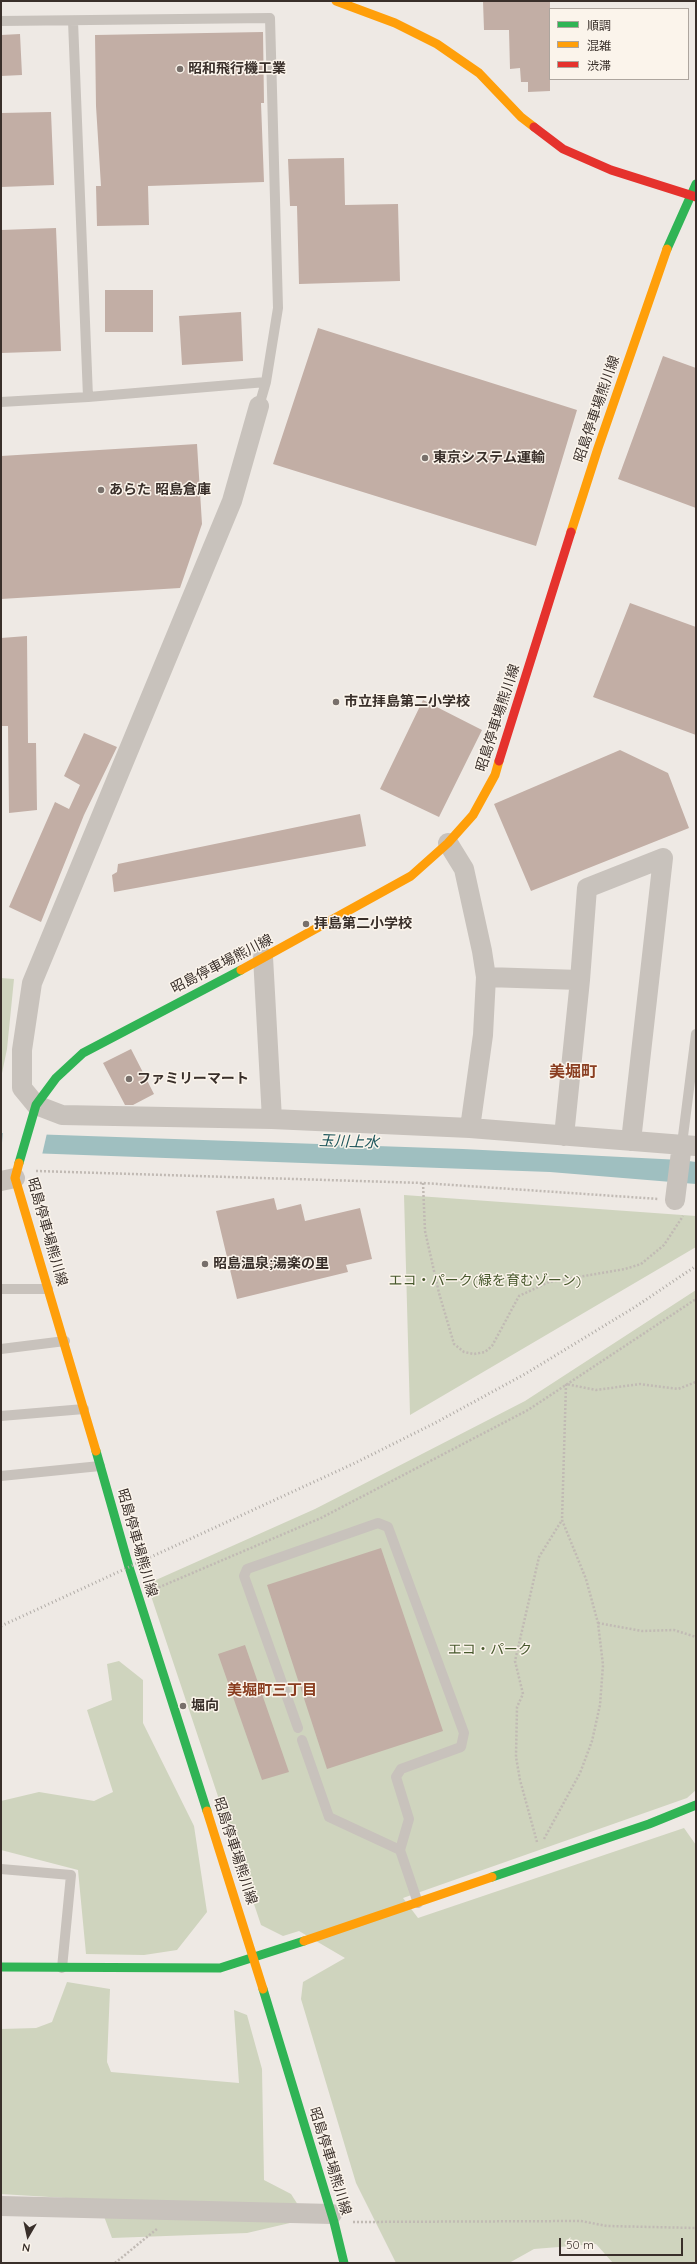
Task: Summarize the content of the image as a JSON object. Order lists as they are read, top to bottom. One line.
{"streets":{"main road":["昭島停車場熊川線"]},"districts":["美堀町","美堀町三丁目"],"water":["玉川上水"],"parks":["エコ・パーク(緑を育むゾーン)","エコ・パーク"],"places":["昭和飛行機工業","東京システム運輸","あらた 昭島倉庫","市立拝島第二小学校","拝島第二小学校","ファミリーマート","昭島温泉;湯楽の里","堀向"],"legend":["順調","混雑","渋滞"],"scale_bar":"50 m","north":"bottom"}
